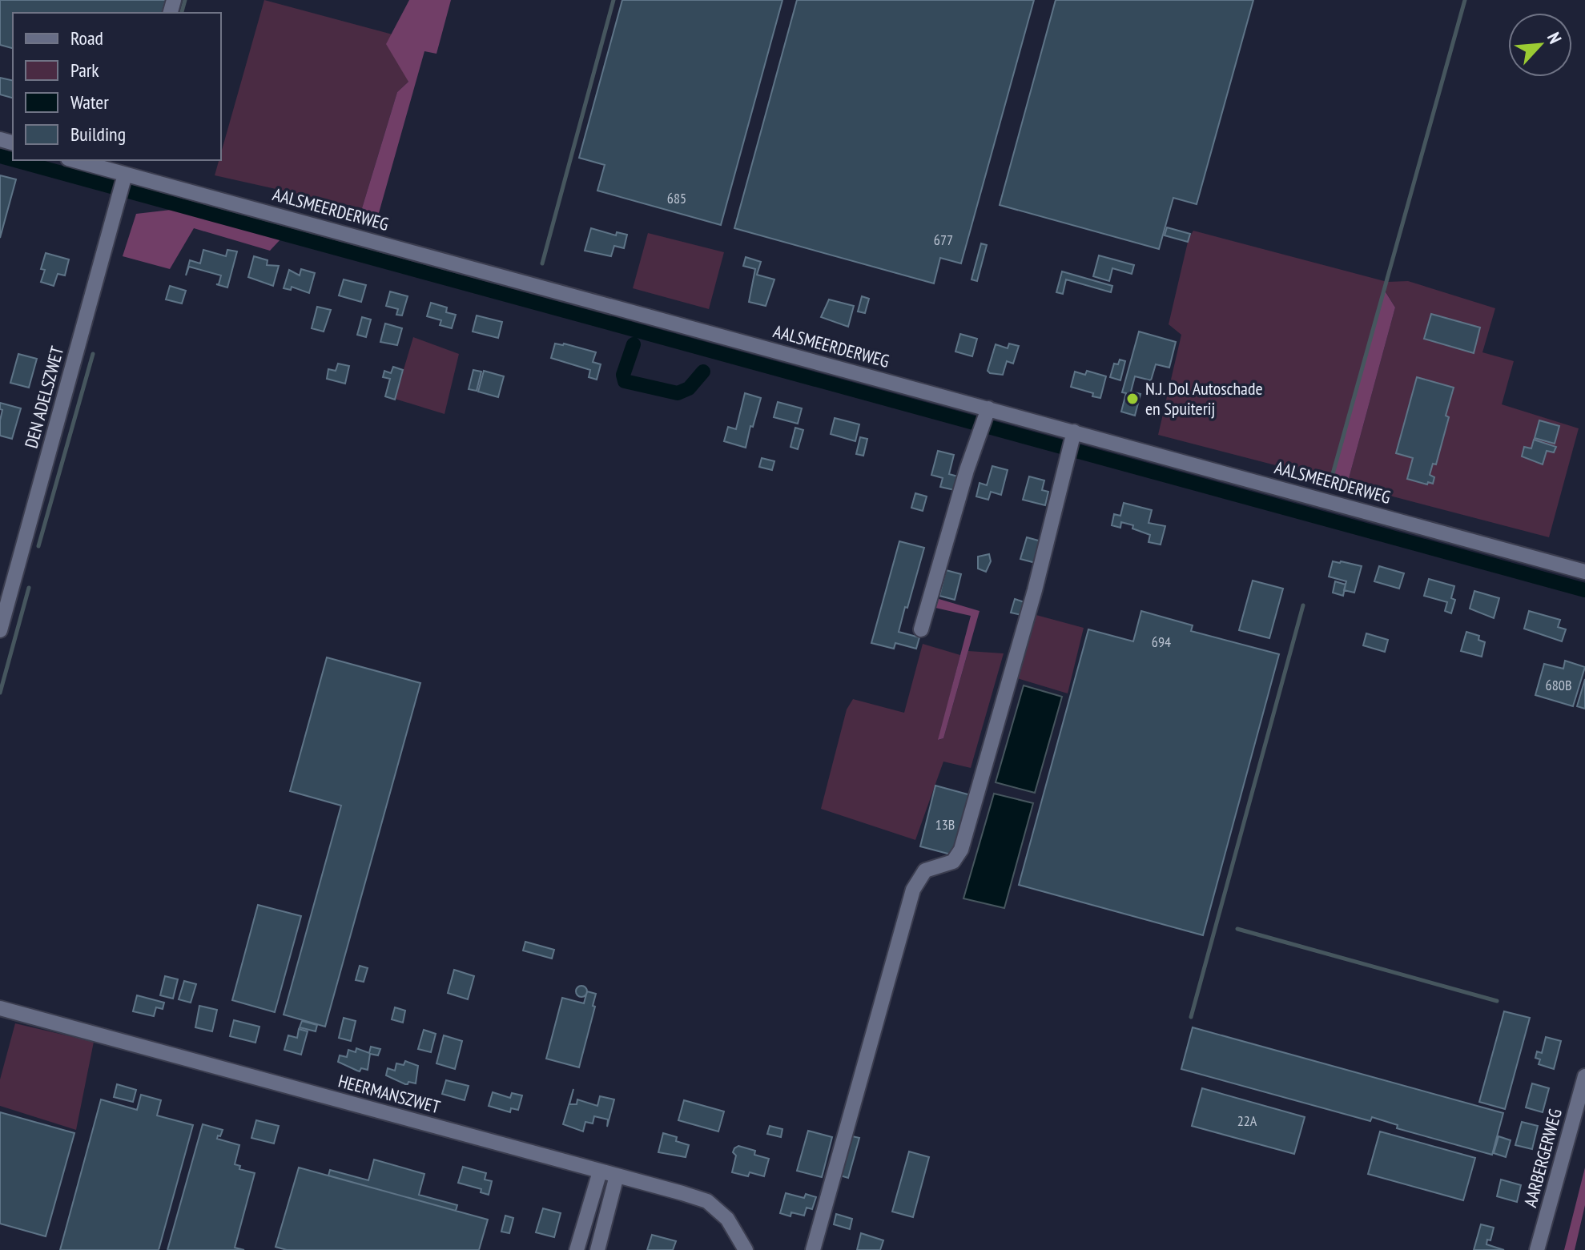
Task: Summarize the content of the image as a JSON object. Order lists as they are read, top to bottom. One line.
{"streets":{"street":["AALSMEERDERWEG","DEN ADELSZWET","HEERMANSZWET","AARBERGERWEG"]},"crossings":[["AALSMEERDERWEG","DEN ADELSZWET"]],"places":["N.J. Dol Autoschade en Spuiterij"],"house_numbers":["685","677","694","680B","13B","22A"],"legend":["Road","Park","Water","Building"],"north":"top right"}
